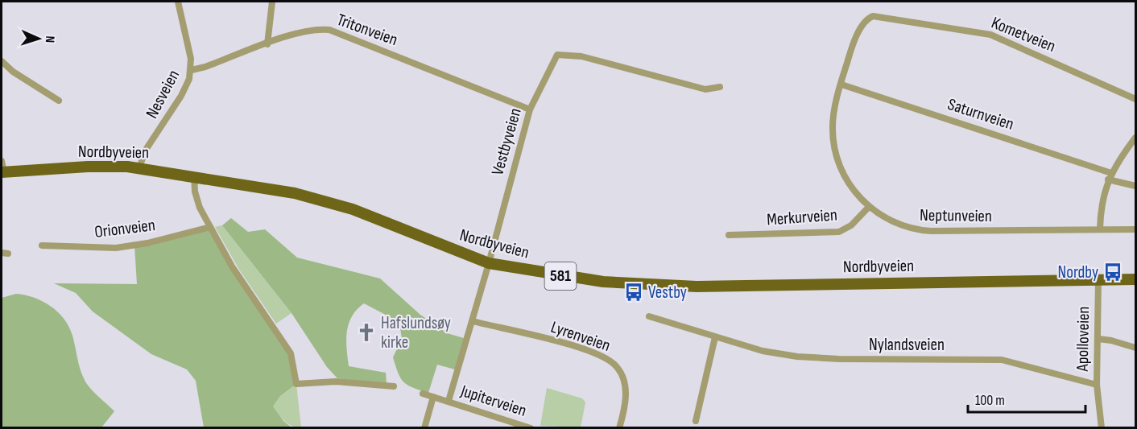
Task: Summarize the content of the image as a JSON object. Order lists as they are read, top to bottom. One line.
{"streets":{"main road":["Nordbyveien","581"],"street":["Tritonveien","Kometveien","Nesveien","Saturnveien","Vestbyveien","Neptunveien","Merkurveien","Orionveien","Lyrenveien","Apolloveien","Nylandsveien","Jupiterveien"]},"crossings":[["Tritonveien","Nesveien"],["Tritonveien","Vestbyveien"],["Kometveien","Neptunveien"],["Nesveien","Nordbyveien"],["Saturnveien","Neptunveien"],["Vestbyveien","Nordbyveien"],["Vestbyveien","Lyrenveien"],["Vestbyveien","Jupiterveien"],["Nordbyveien","Apolloveien"],["Neptunveien","Merkurveien"],["Apolloveien","Nylandsveien"]],"places":{"bus stop":["Nordby","Vestby"],"church":["Hafslundsøy kirke"]},"scale_bar":"100 m","north":"right"}
